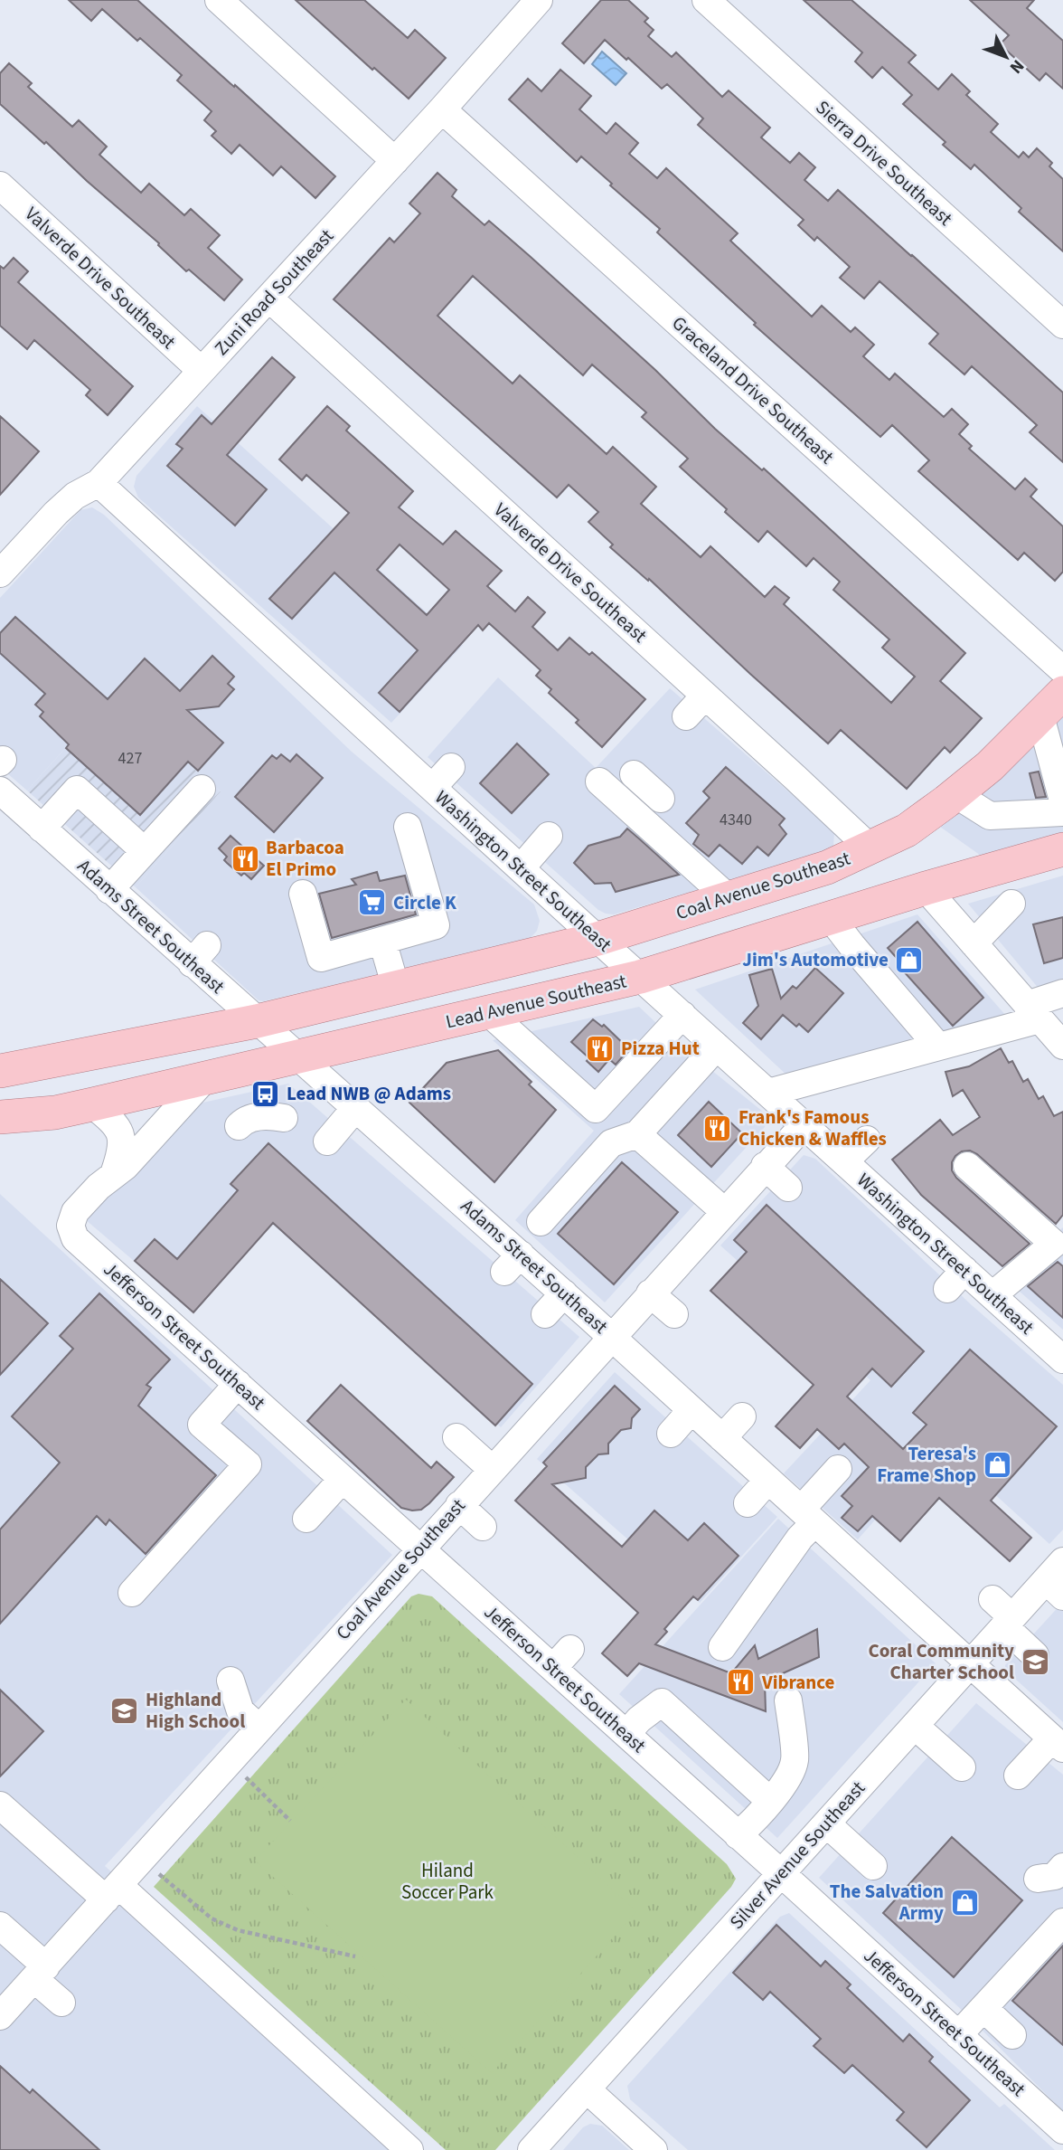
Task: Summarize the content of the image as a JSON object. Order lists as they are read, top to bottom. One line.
{"streets":{"main road":["Coal Avenue Southeast","Lead Avenue Southeast"],"street":["Sierra Drive Southeast","Valverde Drive Southeast","Zuni Road Southeast","Graceland Drive Southeast","Washington Street Southeast","Adams Street Southeast","Jefferson Street Southeast","Silver Avenue Southeast"]},"crossings":[["Valverde Drive Southeast","Zuni Road Southeast"],["Valverde Drive Southeast","Coal Avenue Southeast"],["Zuni Road Southeast","Graceland Drive Southeast"],["Zuni Road Southeast","Washington Street Southeast"],["Washington Street Southeast","Coal Avenue Southeast"],["Washington Street Southeast","Lead Avenue Southeast"],["Coal Avenue Southeast","Adams Street Southeast"],["Coal Avenue Southeast","Jefferson Street Southeast"],["Adams Street Southeast","Lead Avenue Southeast"],["Adams Street Southeast","Silver Avenue Southeast"],["Jefferson Street Southeast","Silver Avenue Southeast"]],"parks":["Hiland Soccer Park"],"places":{"restaurant":["Barbacoa El Primo","Pizza Hut","Frank's Famous Chicken & Waffles","Vibrance"],"supermarket":["Circle K"],"shop":["Jim's Automotive","Teresa's Frame Shop","The Salvation Army"],"bus stop":["Lead NWB @ Adams"],"school or university":["Coral Community Charter School","Highland High School"]},"house_numbers":["427","4340"],"north":"bottom right"}
